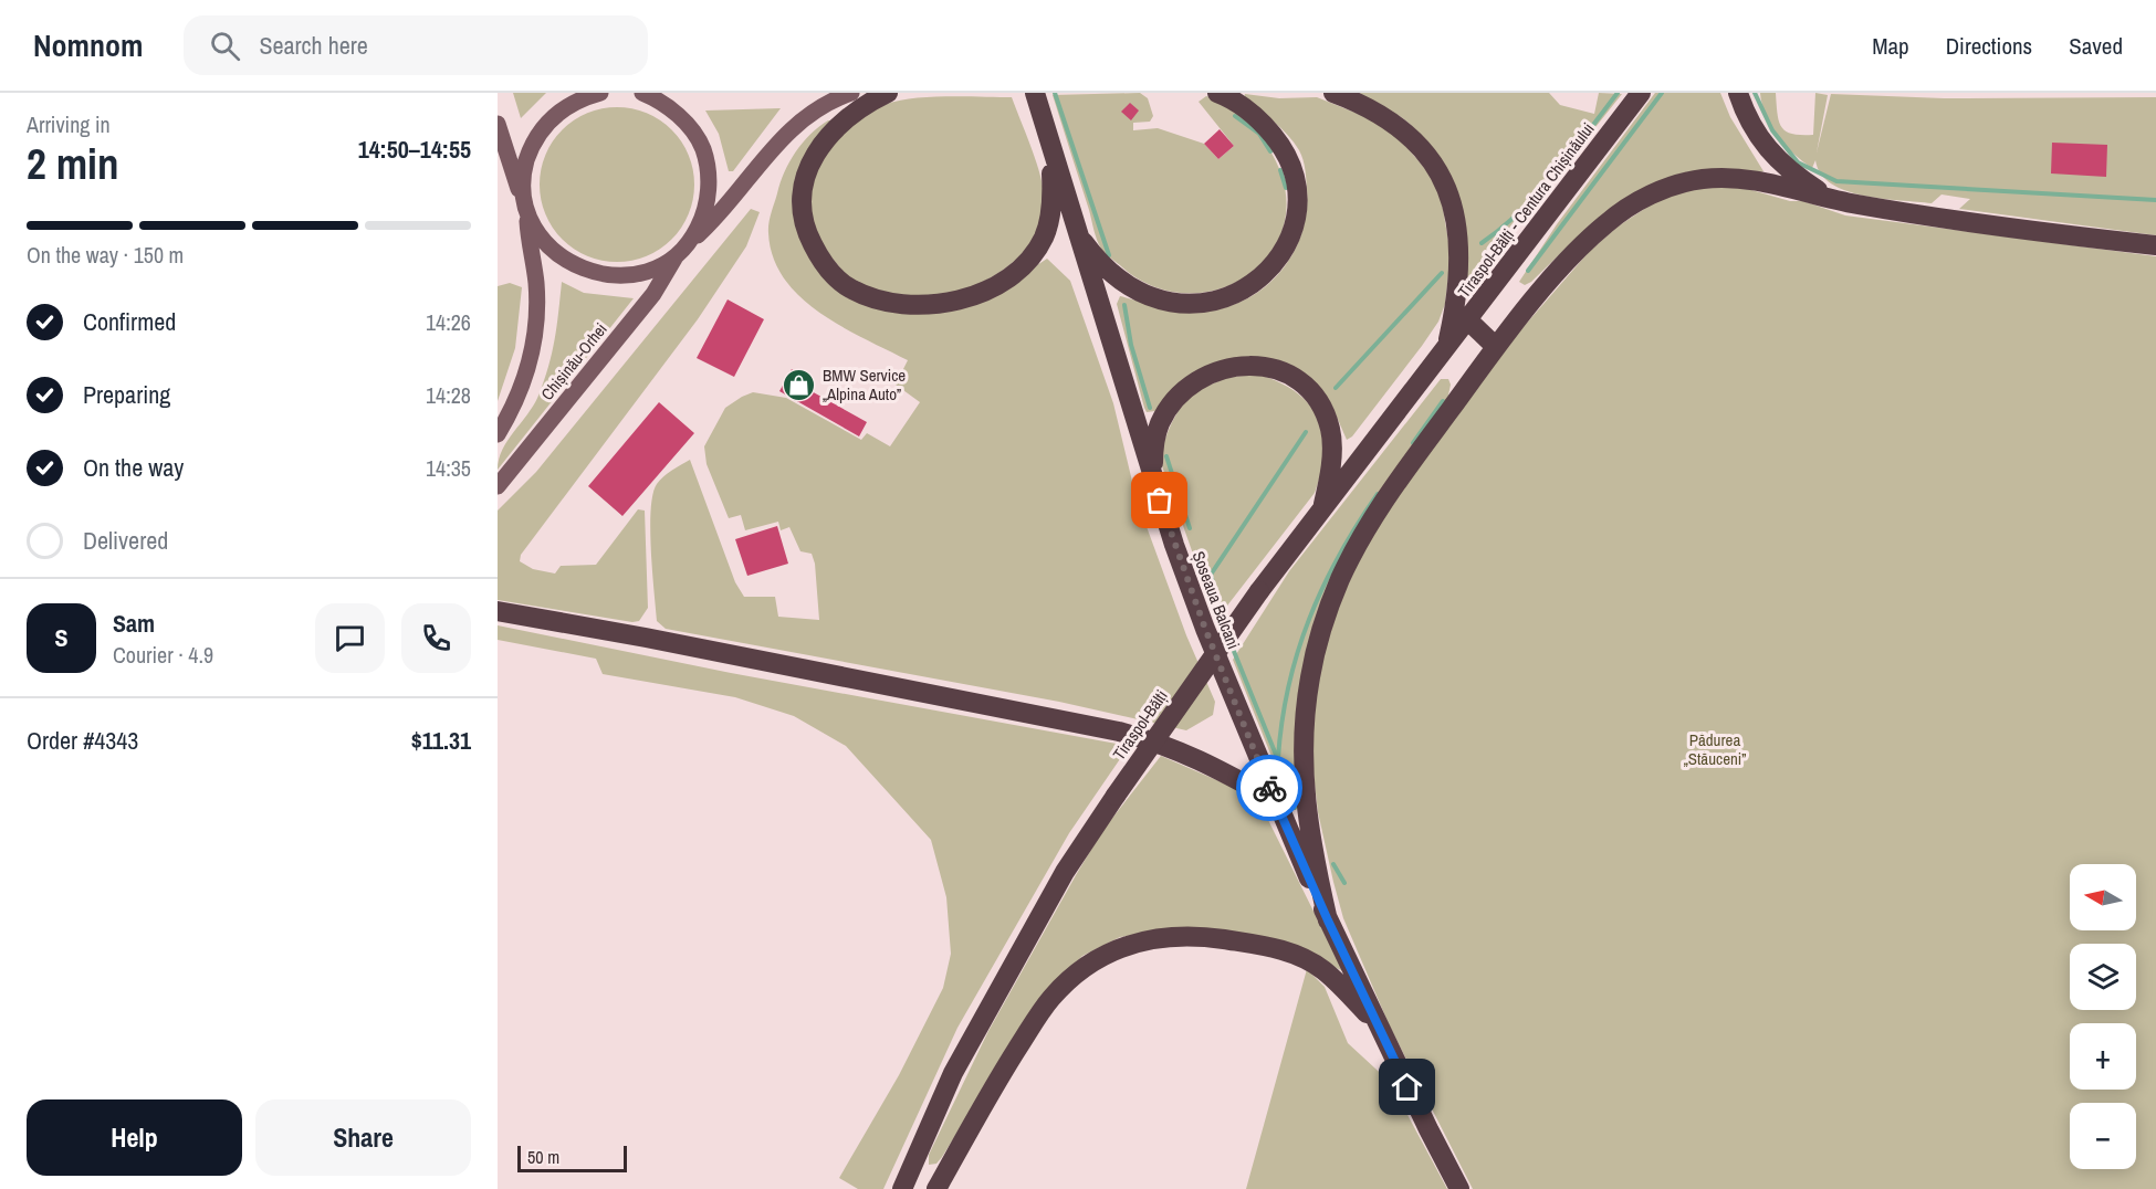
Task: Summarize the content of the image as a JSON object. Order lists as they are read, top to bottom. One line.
{"streets":{"highway":["Tiraspol-Bălți - Centura Chișinăului","Șoseaua Balcani","Tiraspol-Bălți"],"main road":["Chișinău-Orhei"]},"crossings":[["Tiraspol-Bălți - Centura Chișinăului","Tiraspol-Bălți"]],"parks":["Pădurea „Stăuceni”"],"places":{"shop":["BMW Service „Alpina Auto”"]},"scale_bar":"50 m","north":"left","page":{"header":"Nomnom","search":"Search here","nav":["Map","Directions","Saved"],"heading":["2 min","Arriving in","14:50–14:55"],"panel":["Sam","Courier · 4.9","Order #4343","$11.31"],"bar":"On the way · 150 m","list":[["Confirmed","14:26"],["Preparing","14:28"],["On the way","14:35"],"Delivered"],"round":"S","map_buttons":["+","−"],"buttons":["Help","Share"],"scale":"50 m"}}
